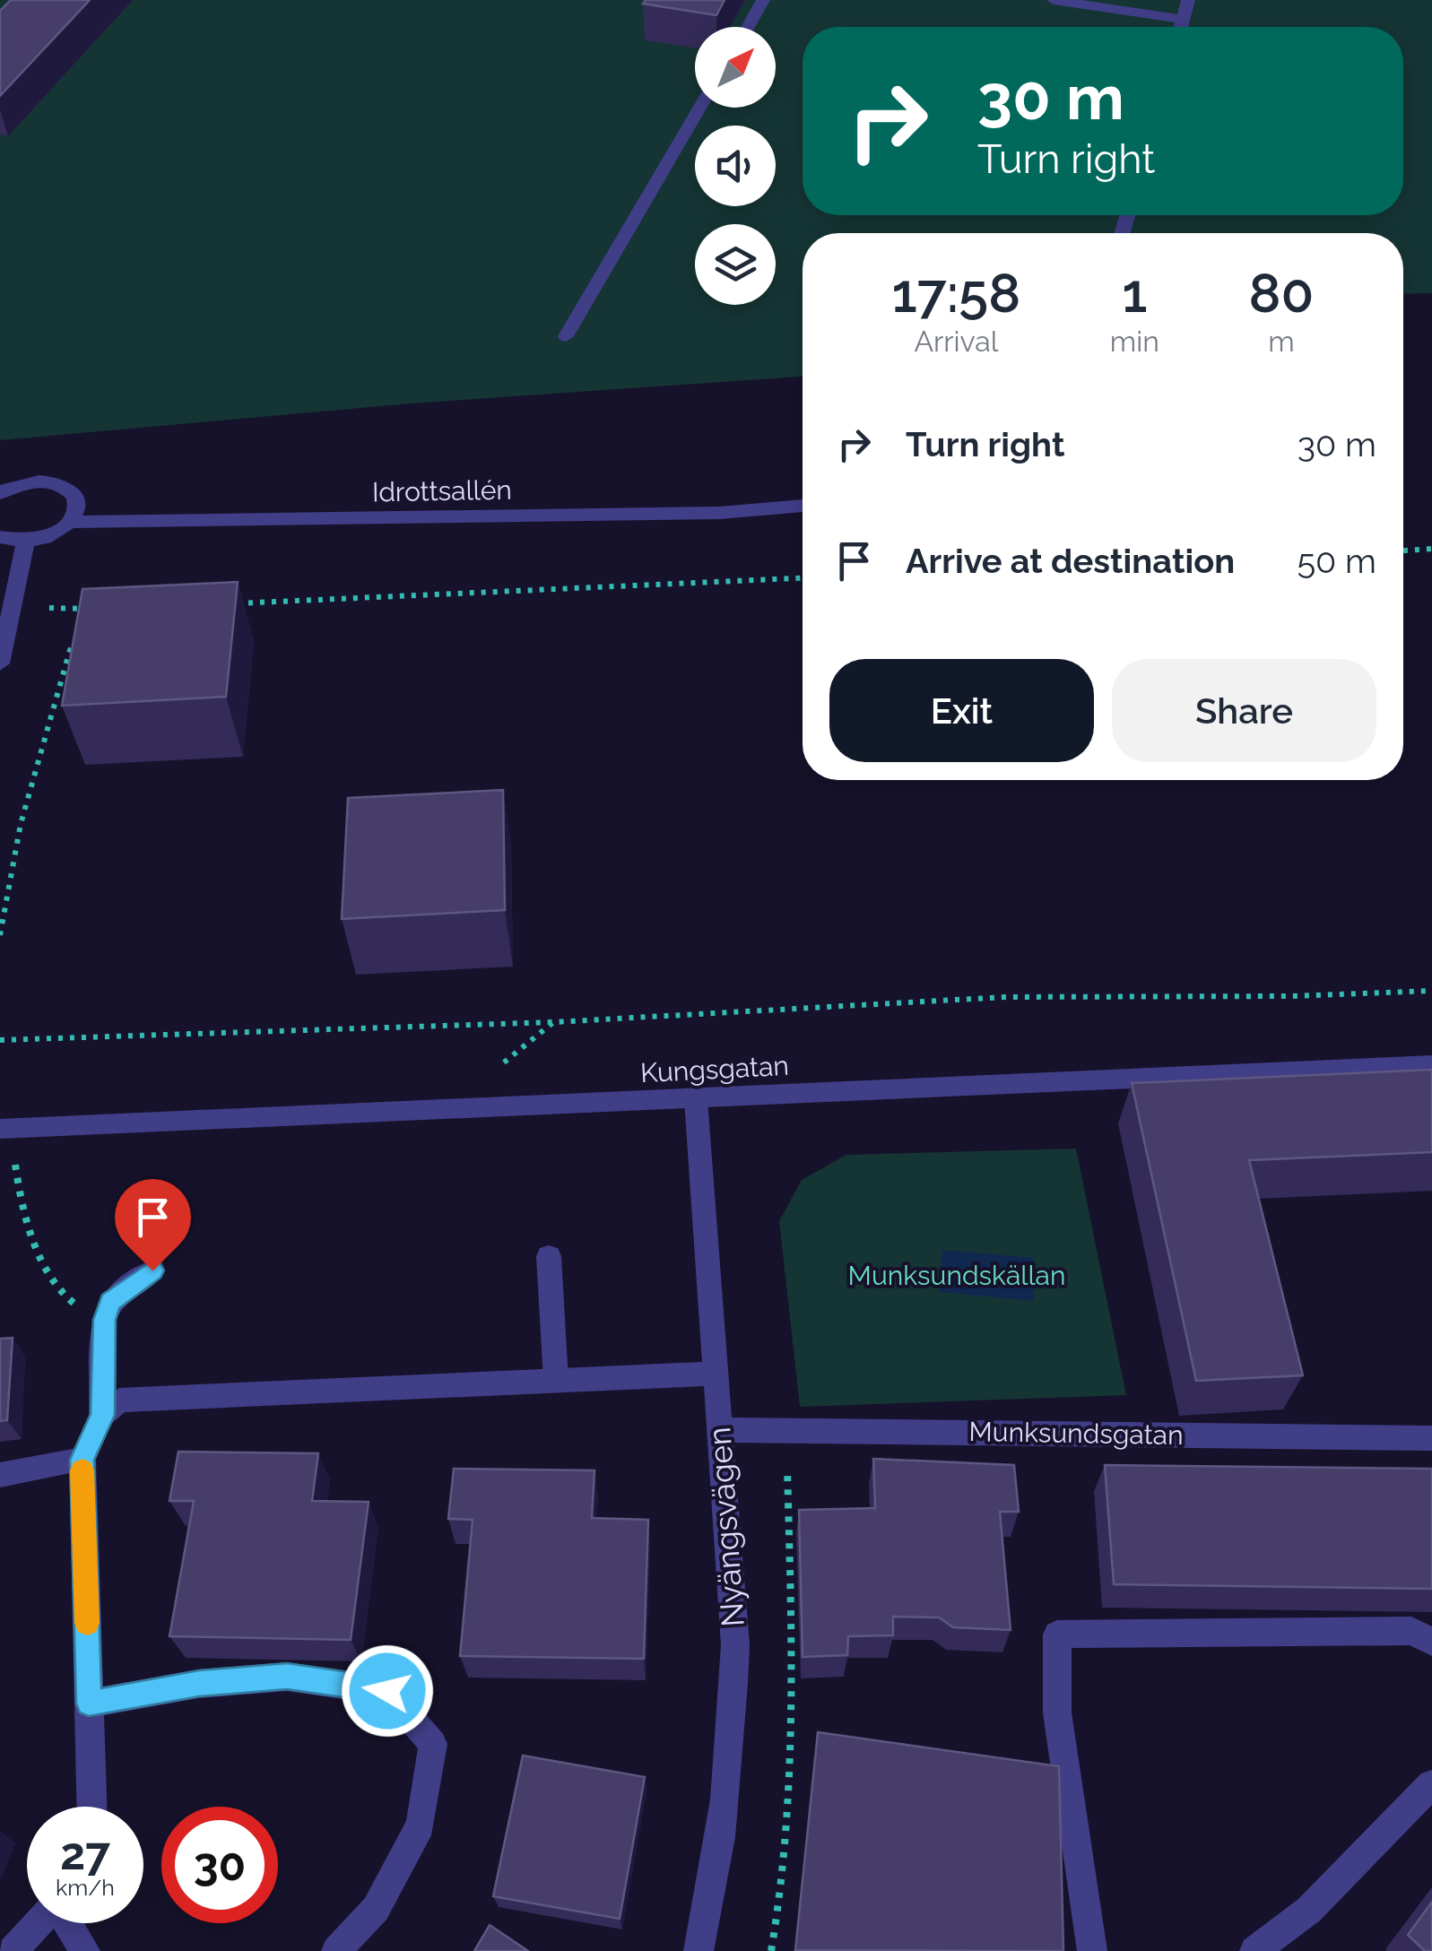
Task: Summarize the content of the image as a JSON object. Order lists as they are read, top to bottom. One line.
{"streets":{"street":["Idrottsallén","Kungsgatan","Munksundsgatan","Nyängsvägen"]},"crossings":[["Kungsgatan","Nyängsvägen"],["Munksundsgatan","Nyängsvägen"]],"parks":["Munksundskällan"],"north":"top right","page":{"turn":["30 m","Turn right"],"eta":["17:58","Arrival","1","min","80","m"],"list":[{"name":"Turn right","value":"30 m"},{"name":"Arrive at destination","value":"50 m"}],"buttons":["Exit","Share"],"speed":"27 km/h","limit":"30"}}
